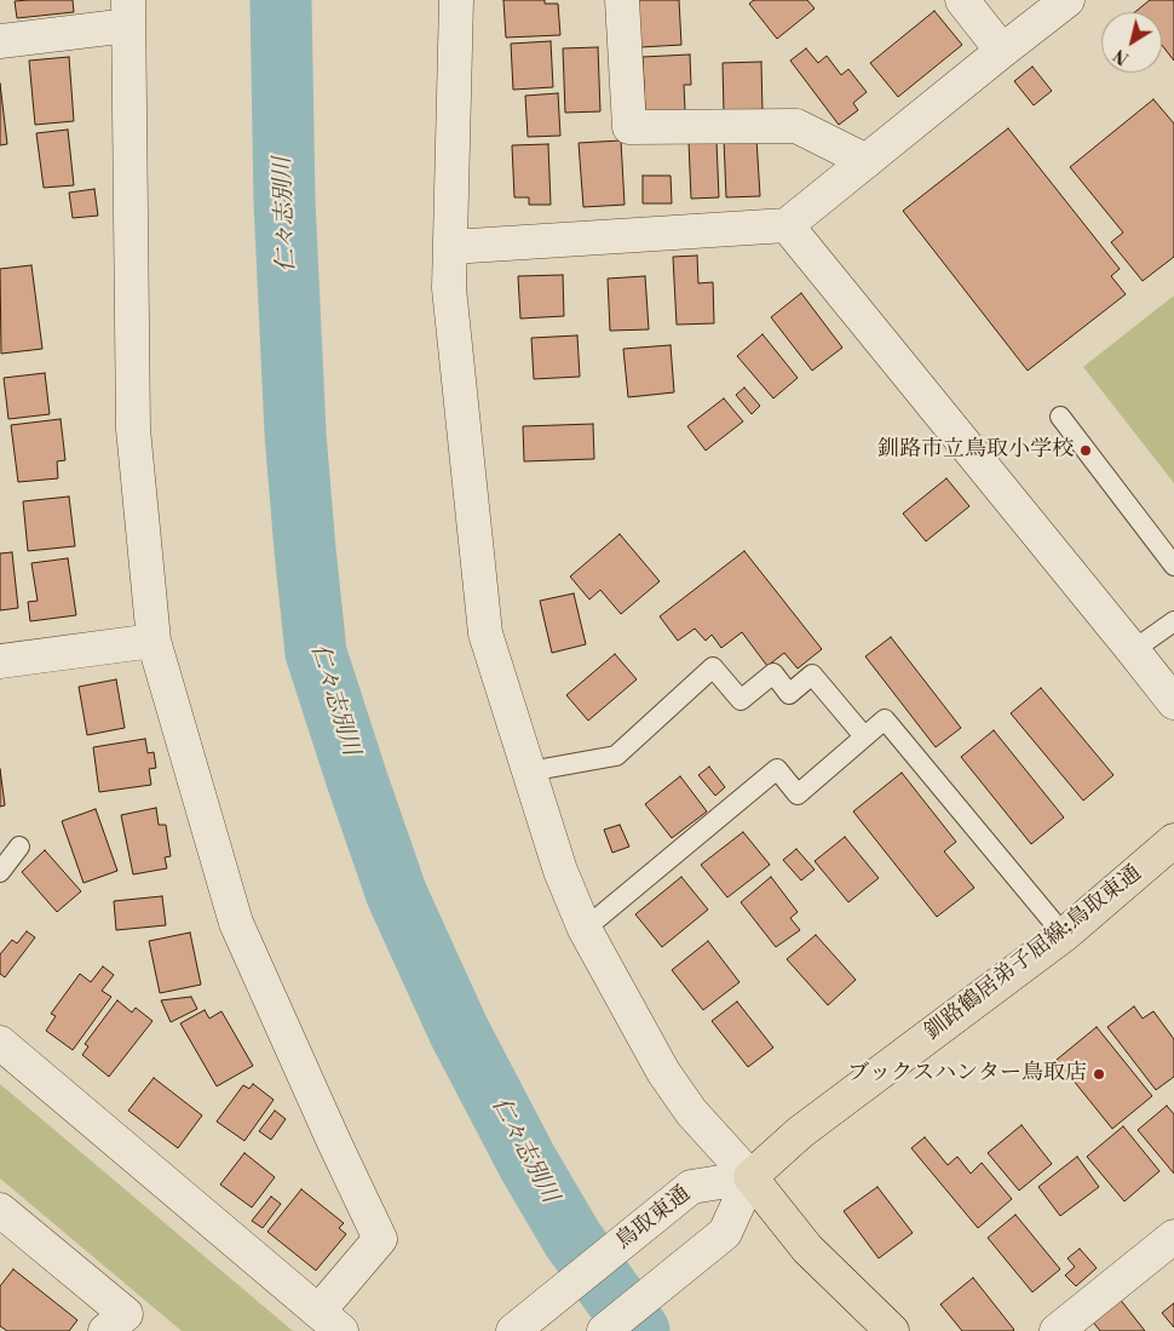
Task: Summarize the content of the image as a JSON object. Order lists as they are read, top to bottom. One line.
{"streets":{"main road":["釧路鶴居弟子屈線;鳥取東通"],"street":["鳥取東通"]},"crossings":[["釧路鶴居弟子屈線;鳥取東通","鳥取東通"]],"water":["仁々志別川"],"places":["釧路市立鳥取小学校","ブックスハンター鳥取店"],"north":"bottom left"}
